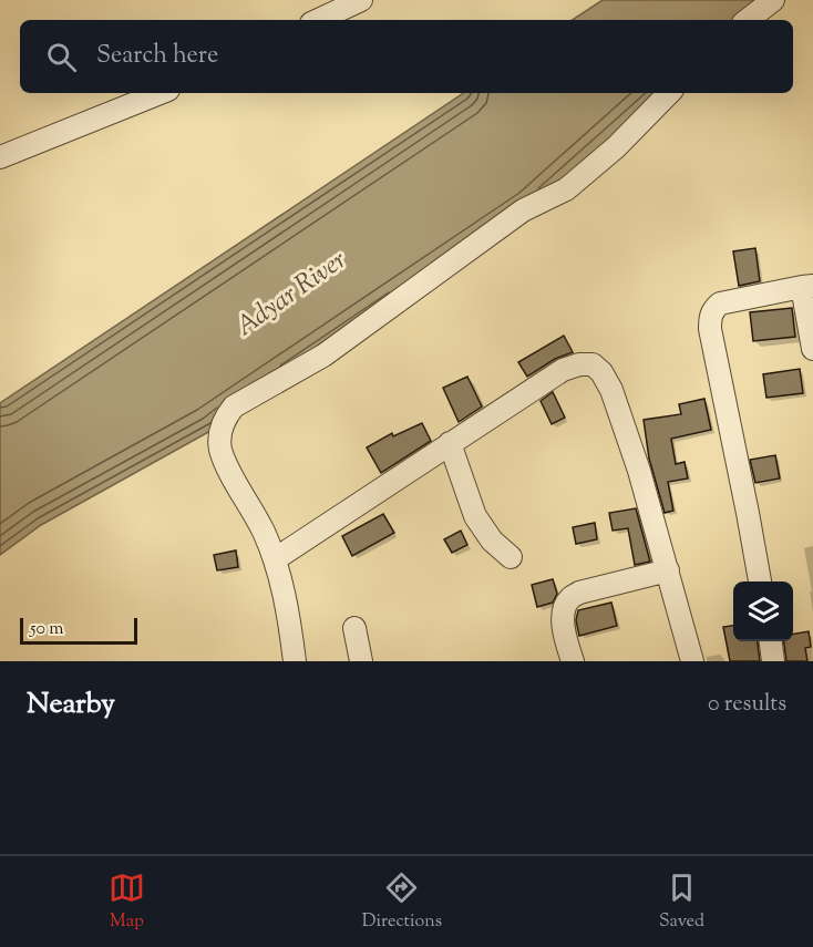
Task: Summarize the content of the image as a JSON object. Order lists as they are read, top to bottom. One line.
{"water":["Adyar River"],"scale_bar":"50 m","page":{"search":"Search here","scale":"50 m","heading":["Nearby","0 results"],"nav":["Map","Directions","Saved"]}}
